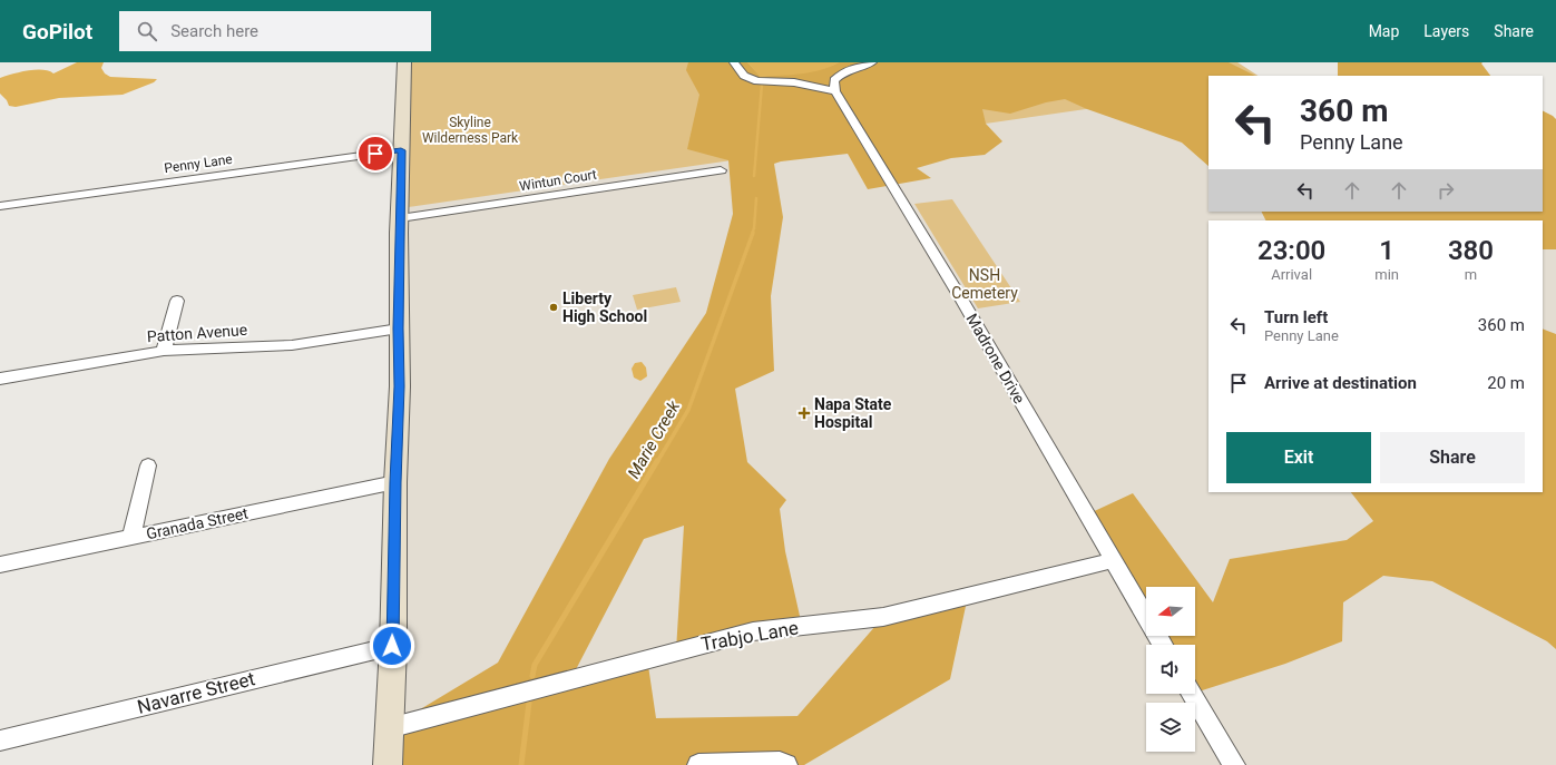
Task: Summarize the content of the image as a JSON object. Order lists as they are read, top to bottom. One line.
{"streets":{"street":["Penny Lane","Wintun Court","Patton Avenue","Madrone Drive","Granada Street","Trabjo Lane","Navarre Street"]},"crossings":[["Madrone Drive","Trabjo Lane"]],"water":["Marie Creek"],"parks":["Skyline Wilderness Park","NSH Cemetery"],"places":{"other":["Liberty High School"],"health":["Napa State Hospital"]},"north":"left","page":{"header":"GoPilot","search":"Search here","nav":["Map","Layers","Share"],"turn":["360 m","Penny Lane"],"eta":["23:00","Arrival","1","min","380","m"],"list":[{"name":"Turn left","note":"Penny Lane","value":"360 m"},{"name":"Arrive at destination","value":"20 m"}],"buttons":["Exit","Share"]}}
